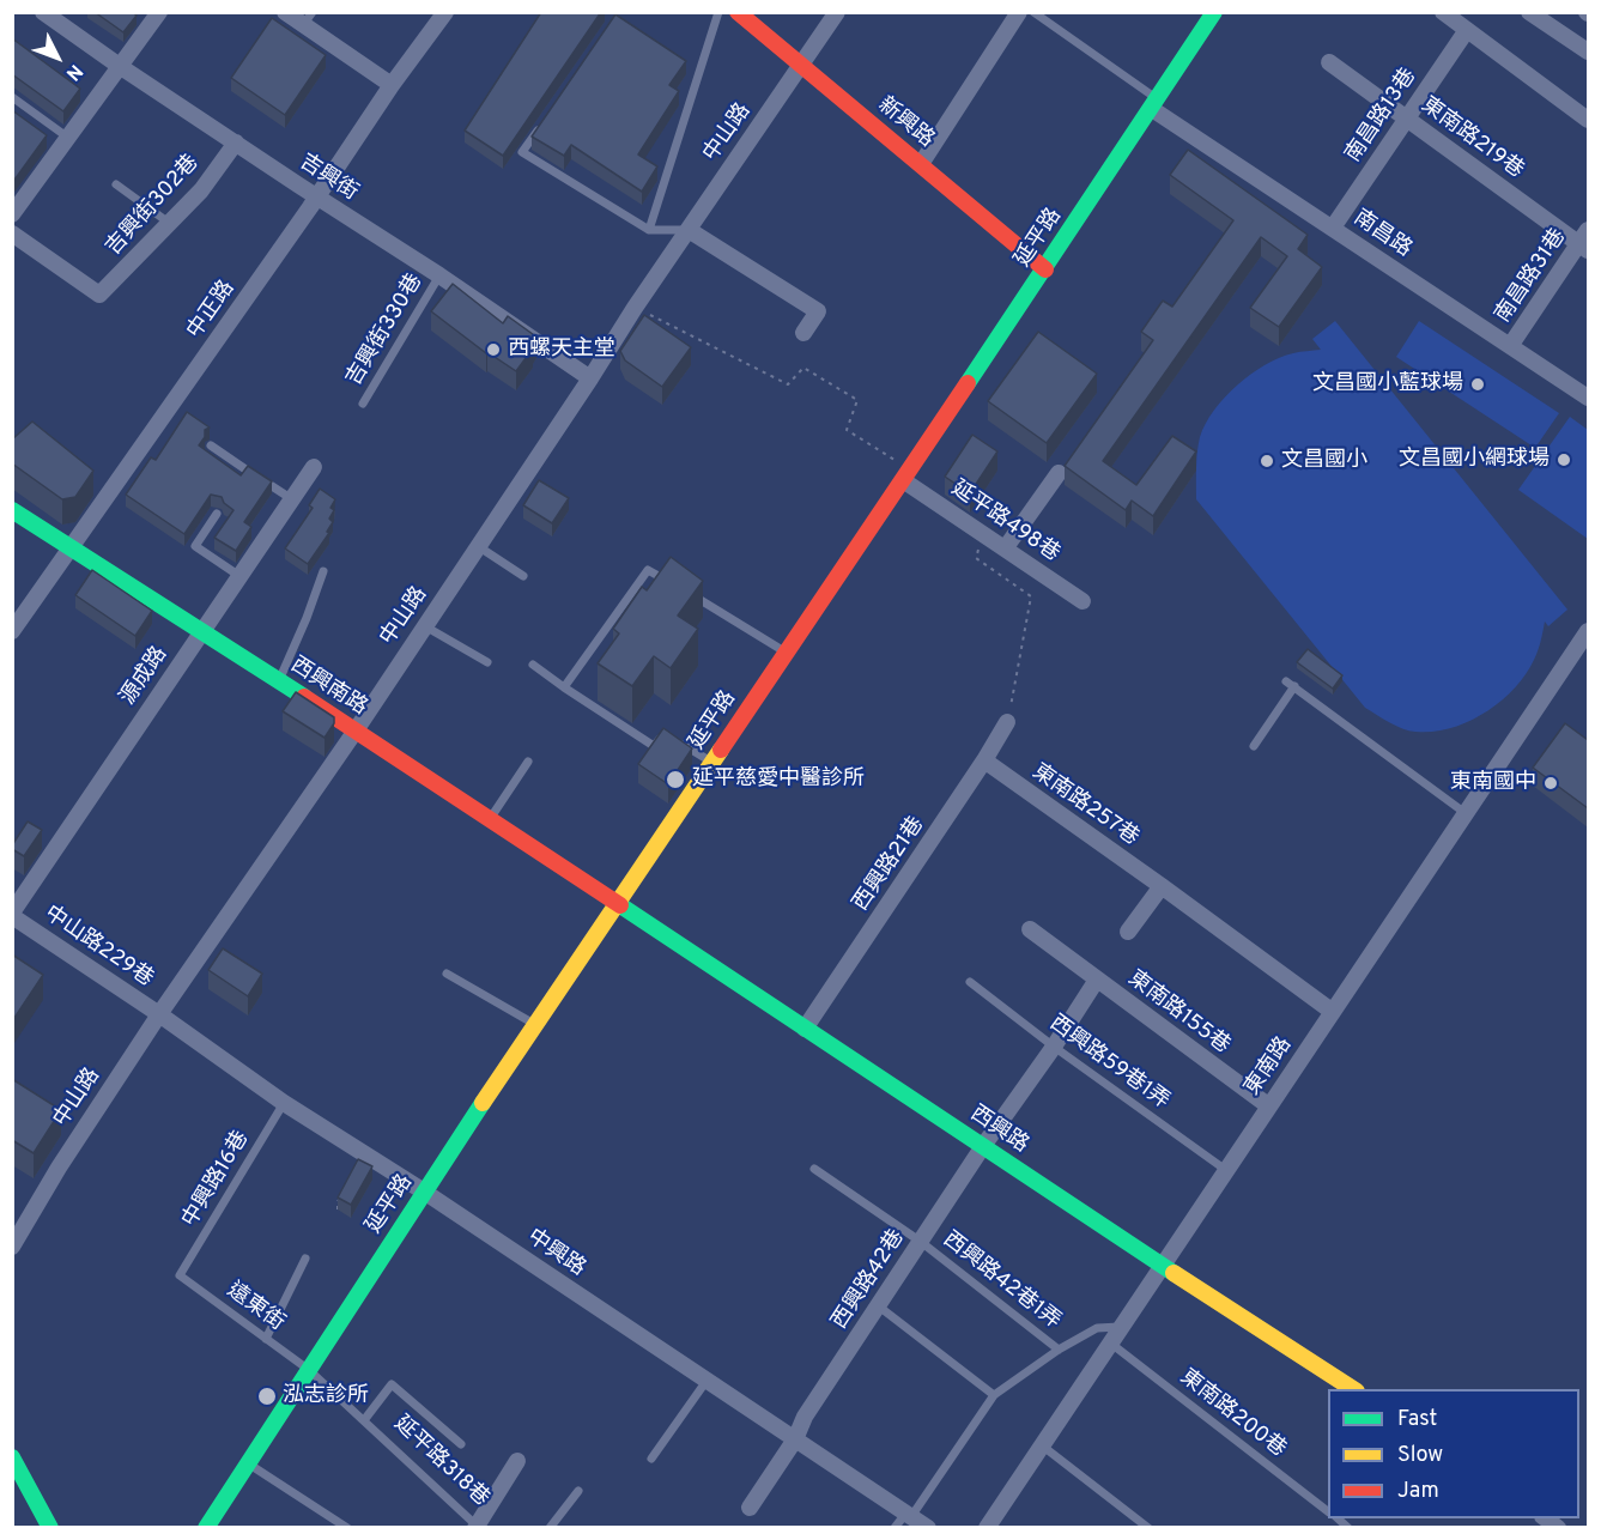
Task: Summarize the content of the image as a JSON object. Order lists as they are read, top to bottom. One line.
{"streets":{"street":["南昌路13巷","新興路","中山路","東南路219巷","吉興街","吉興街302巷","南昌路","延平路","南昌路31巷","中正路","延平路498巷","源成路","西興南路","東南路257巷","西興路21巷","中山路229巷","東南路155巷","東南路","西興路","中興路","西興路42巷"],"lane":["吉興街330巷","西興路59巷1弄","中興路16巷","西興路42巷1弄","遠東街","東南路200巷","延平路318巷"]},"crossings":[["南昌路13巷","東南路219巷"],["南昌路13巷","南昌路"],["新興路","中山路"],["新興路","延平路"],["中山路","吉興街"],["中山路","西興南路"],["中山路","中山路229巷"],["中山路","中興路"],["東南路219巷","南昌路31巷"],["吉興街","吉興街302巷"],["吉興街","中正路"],["吉興街","吉興街330巷"],["南昌路","延平路"],["南昌路","南昌路31巷"],["延平路","延平路498巷"],["延平路","西興南路"],["延平路","西興路"],["延平路","中興路"],["延平路","遠東街"],["延平路","延平路318巷"],["中正路","西興南路"],["源成路","西興南路"],["源成路","中山路229巷"],["西興南路","西興路"],["東南路257巷","西興路21巷"],["東南路257巷","東南路"],["西興路21巷","西興路"],["中山路229巷","中興路"],["東南路155巷","西興路59巷1弄"],["東南路155巷","東南路"],["東南路155巷","西興路42巷"],["西興路59巷1弄","東南路"],["西興路59巷1弄","西興路42巷"],["東南路","西興路"],["東南路","東南路200巷"],["西興路","西興路42巷"],["中興路16巷","中興路"],["中興路16巷","遠東街"],["中興路","西興路42巷"],["西興路42巷","西興路42巷1弄"],["遠東街","延平路318巷"]],"places":["西螺天主堂","文昌國小藍球場","文昌國小網球場","文昌國小","延平慈愛中醫診所","東南國中","泓志診所"],"legend":["Fast","Slow","Jam"],"north":"bottom right"}
